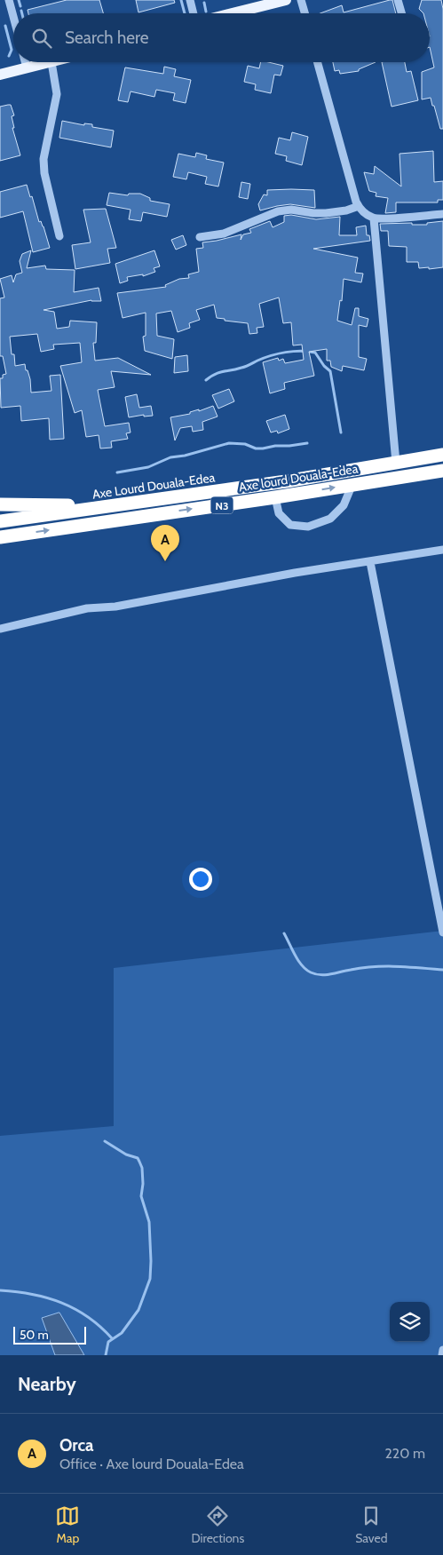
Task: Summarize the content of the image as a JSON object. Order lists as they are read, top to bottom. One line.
{"streets":{"highway":["Axe lourd Douala-Edea","Axe Lourd Douala-Edea","N3"]},"one_way":["Axe lourd Douala-Edea"],"scale_bar":"50 m","page":{"search":"Search here","pins":"A","scale":"50 m","heading":"Nearby","list":[{"mark":"A","name":"Orca","note":"Office · Axe lourd Douala-Edea","value":"220 m"}],"nav":["Map","Directions","Saved"]}}
